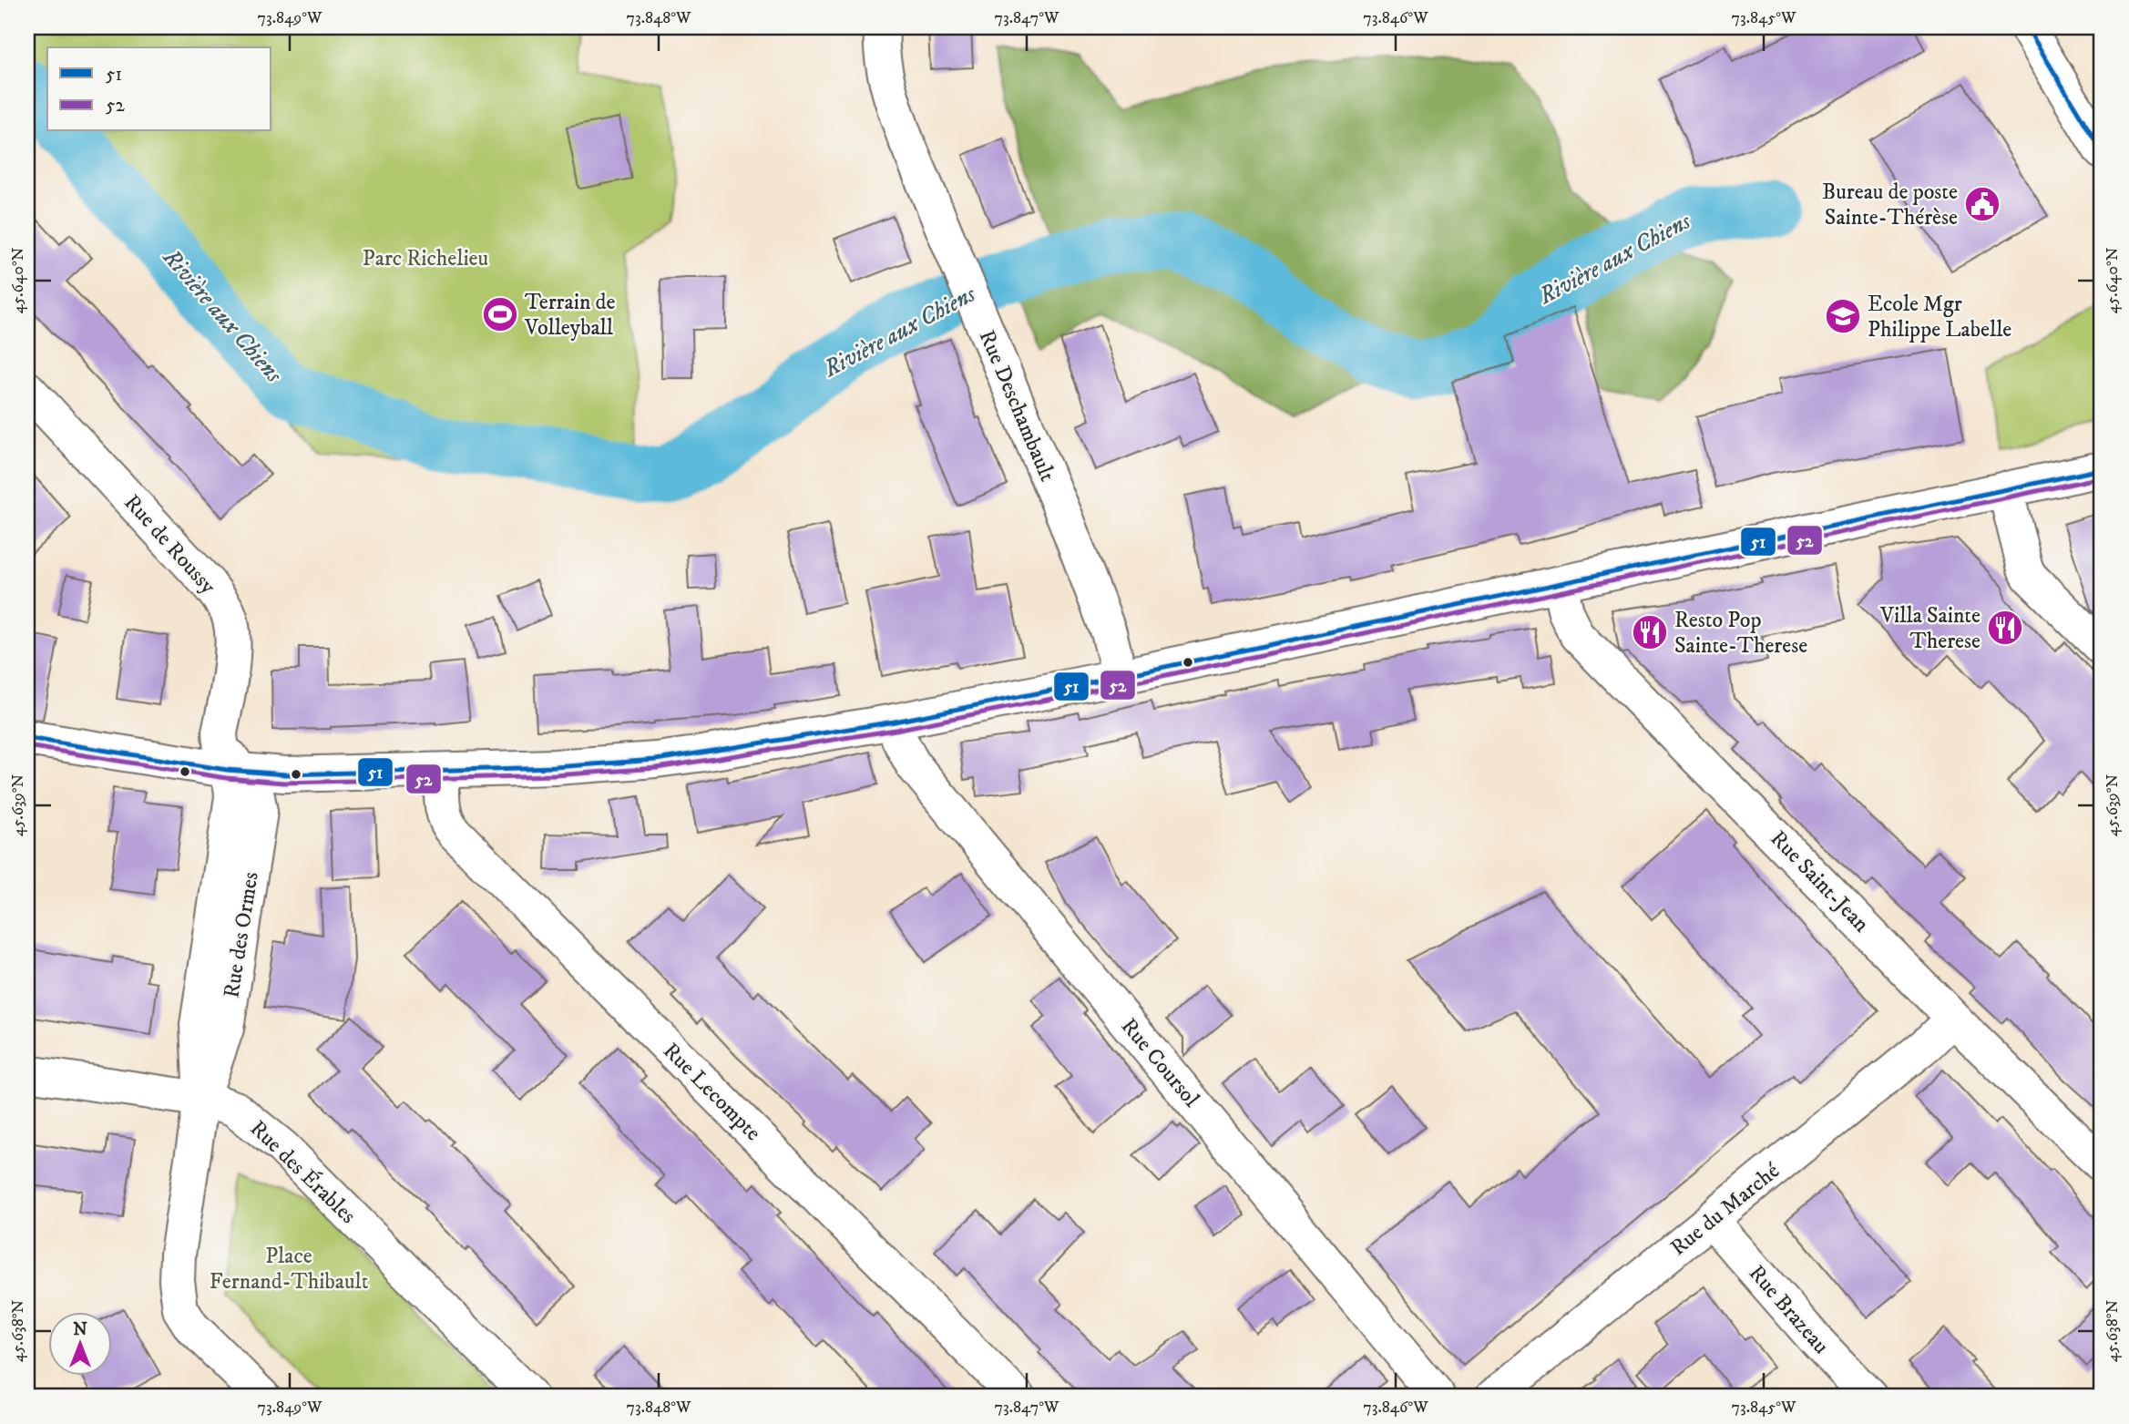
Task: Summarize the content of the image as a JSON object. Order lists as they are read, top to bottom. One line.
{"streets":{"street":["Rue Deschambault","Rue de Roussy","Rue Saint-Jean","Rue des Ormes","Rue Coursol","Rue Lecompte","Rue des Érables","Rue du Marché","Rue Brazeau"]},"crossings":[["Rue de Roussy","Rue des Ormes"],["Rue Saint-Jean","Rue du Marché"],["Rue des Ormes","Rue des Érables"],["Rue du Marché","Rue Brazeau"]],"water":["Rivière aux Chiens"],"parks":["Parc Richelieu","Place Fernand-Thibault"],"places":{"public building":["Bureau de poste Sainte-Thérèse"],"sports":["Terrain de Volleyball"],"school or university":["Ecole Mgr Philippe Labelle"],"restaurant":["Villa Sainte Therese","Resto Pop Sainte-Therese"]},"lines":["transit line 51","transit line 52"],"legend":["51","52"],"north":"top","coordinates":["73.849°W","73.848°W","73.847°W","73.846°W","73.845°W","45.640°N","45.639°N","45.638°N"]}
